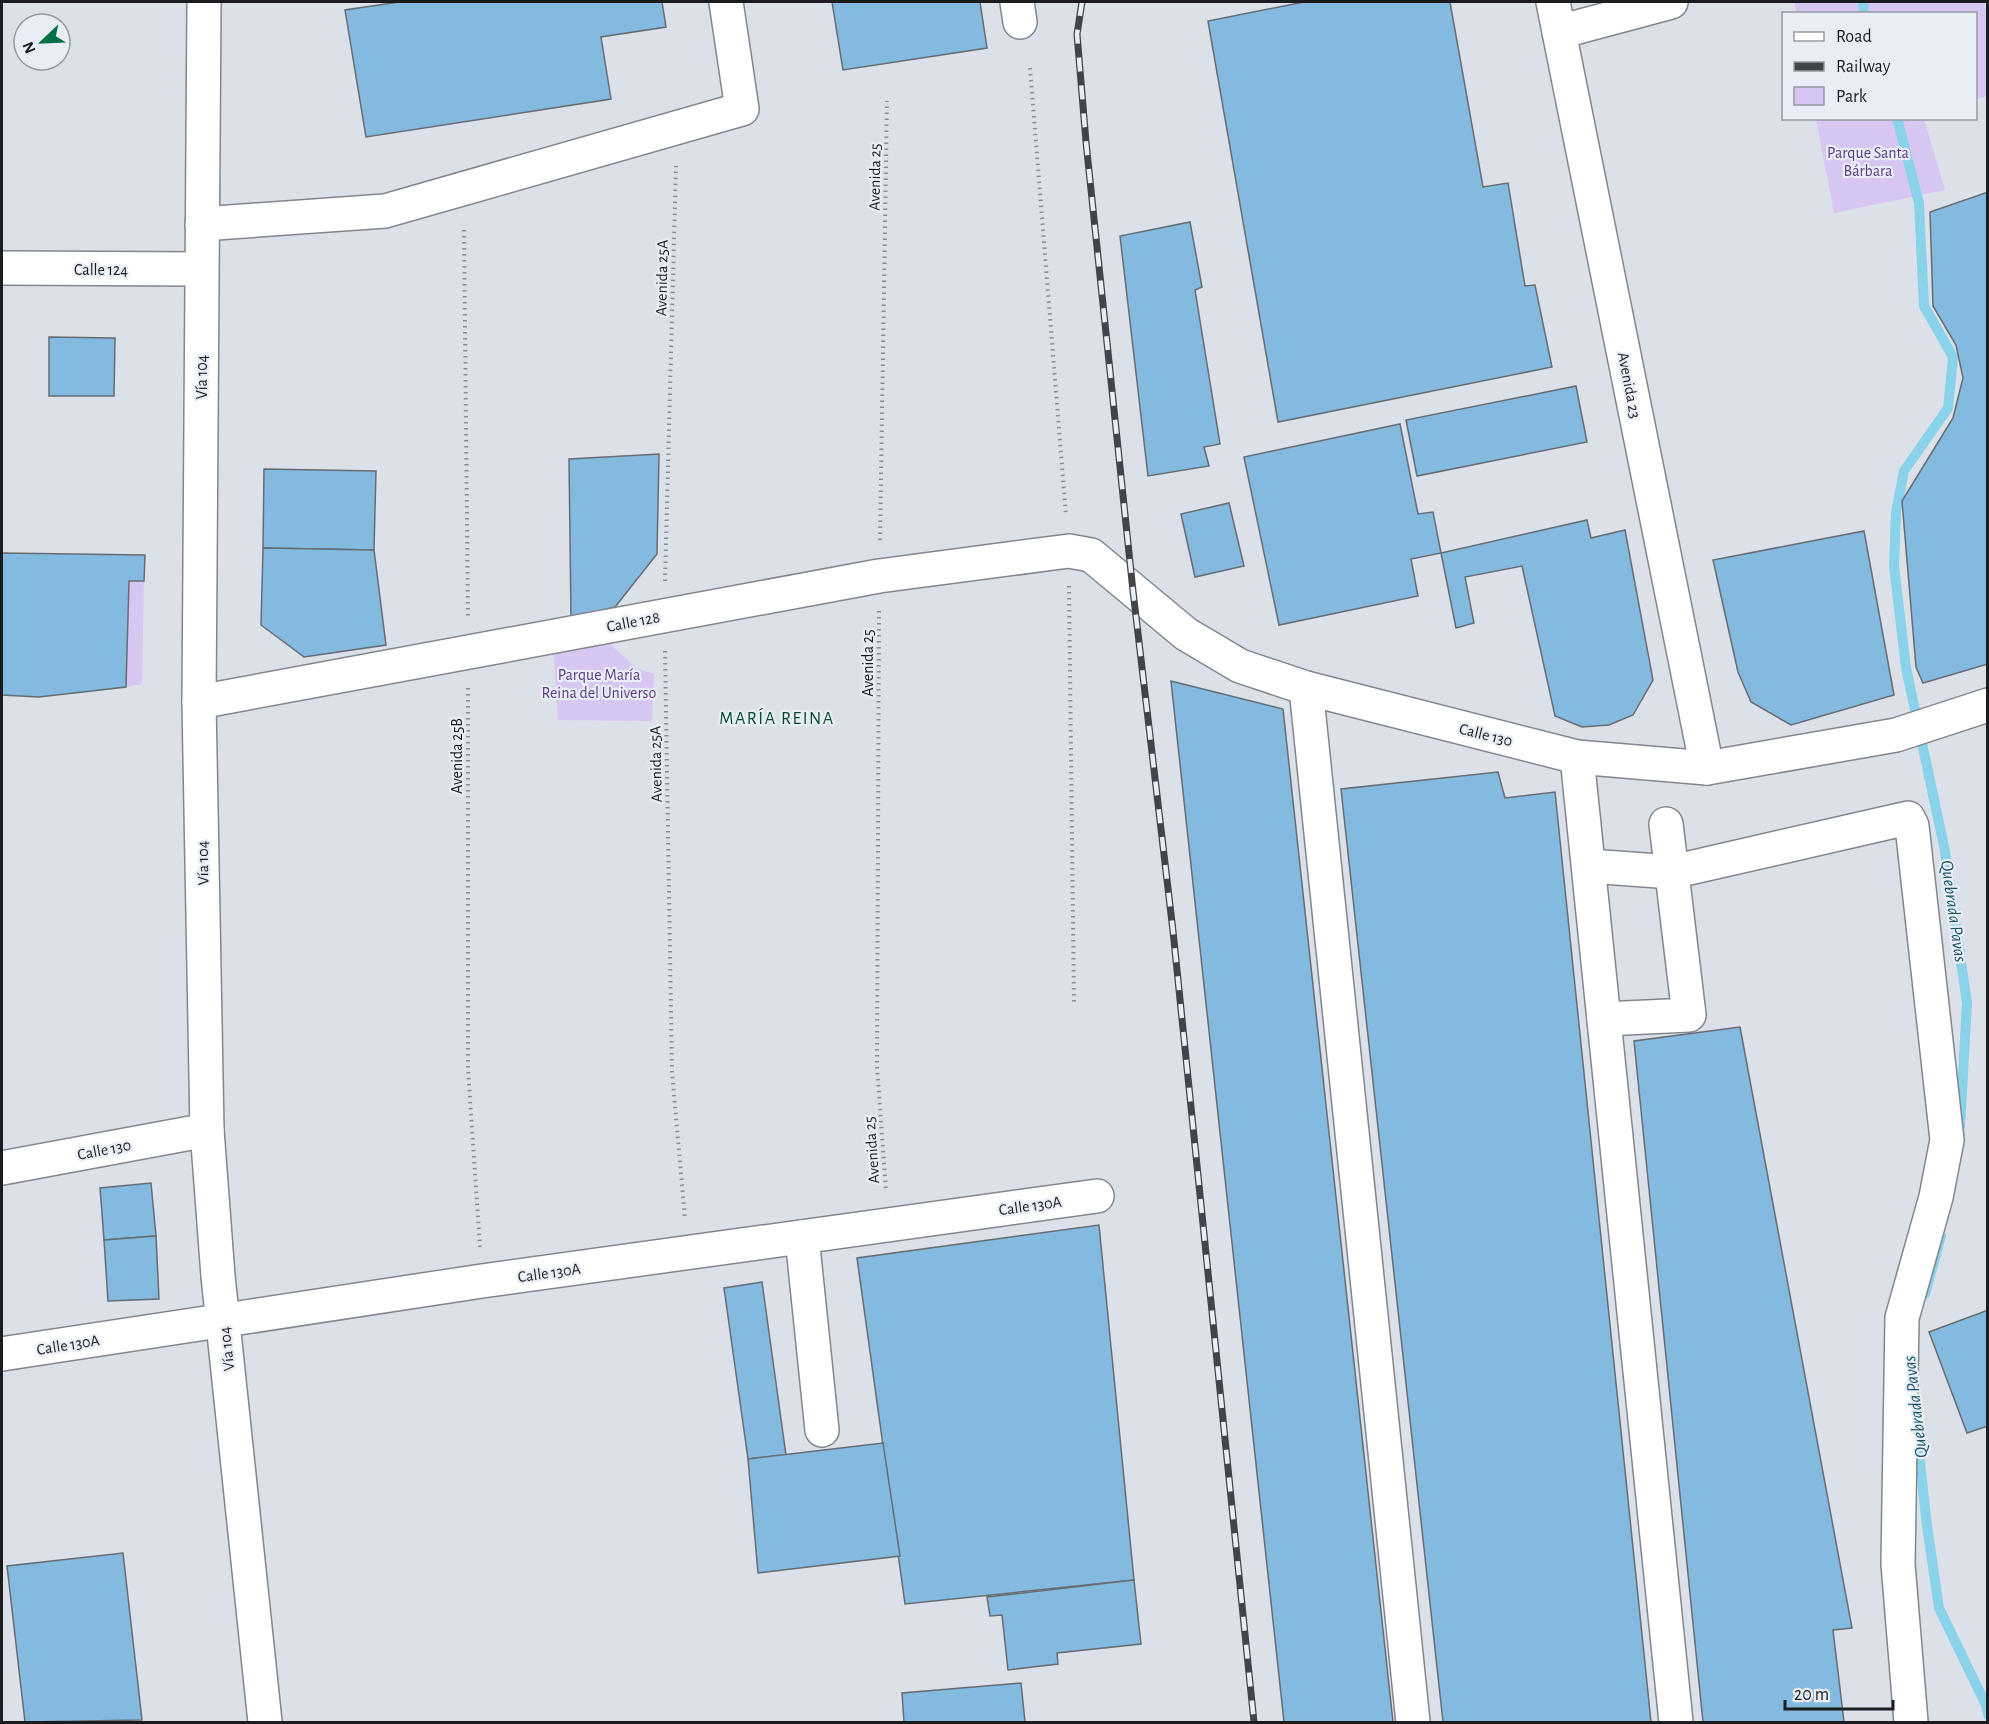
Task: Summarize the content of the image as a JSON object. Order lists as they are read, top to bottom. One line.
{"streets":{"street":["Calle 124","Vía 104","Avenida 23","Calle 128","Calle 130","Calle 130A"],"path":["Avenida 25","Avenida 25A","Avenida 25B"]},"crossings":[["Avenida 25","Calle 128"],["Avenida 25","Calle 130A"],["Calle 124","Vía 104"],["Avenida 25A","Calle 128"],["Avenida 25A","Calle 130A"],["Vía 104","Calle 128"],["Vía 104","Calle 130"],["Vía 104","Calle 130A"],["Avenida 23","Calle 130"],["Calle 128","Calle 130"],["Calle 128","Avenida 25B"],["Avenida 25B","Calle 130A"]],"districts":["MARÍA REINA"],"water":["Quebrada Pavas"],"parks":["Parque Santa Bárbara","Parque María Reina del Universo"],"legend":["Road","Railway","Park"],"scale_bar":"20 m","north":"bottom left"}
